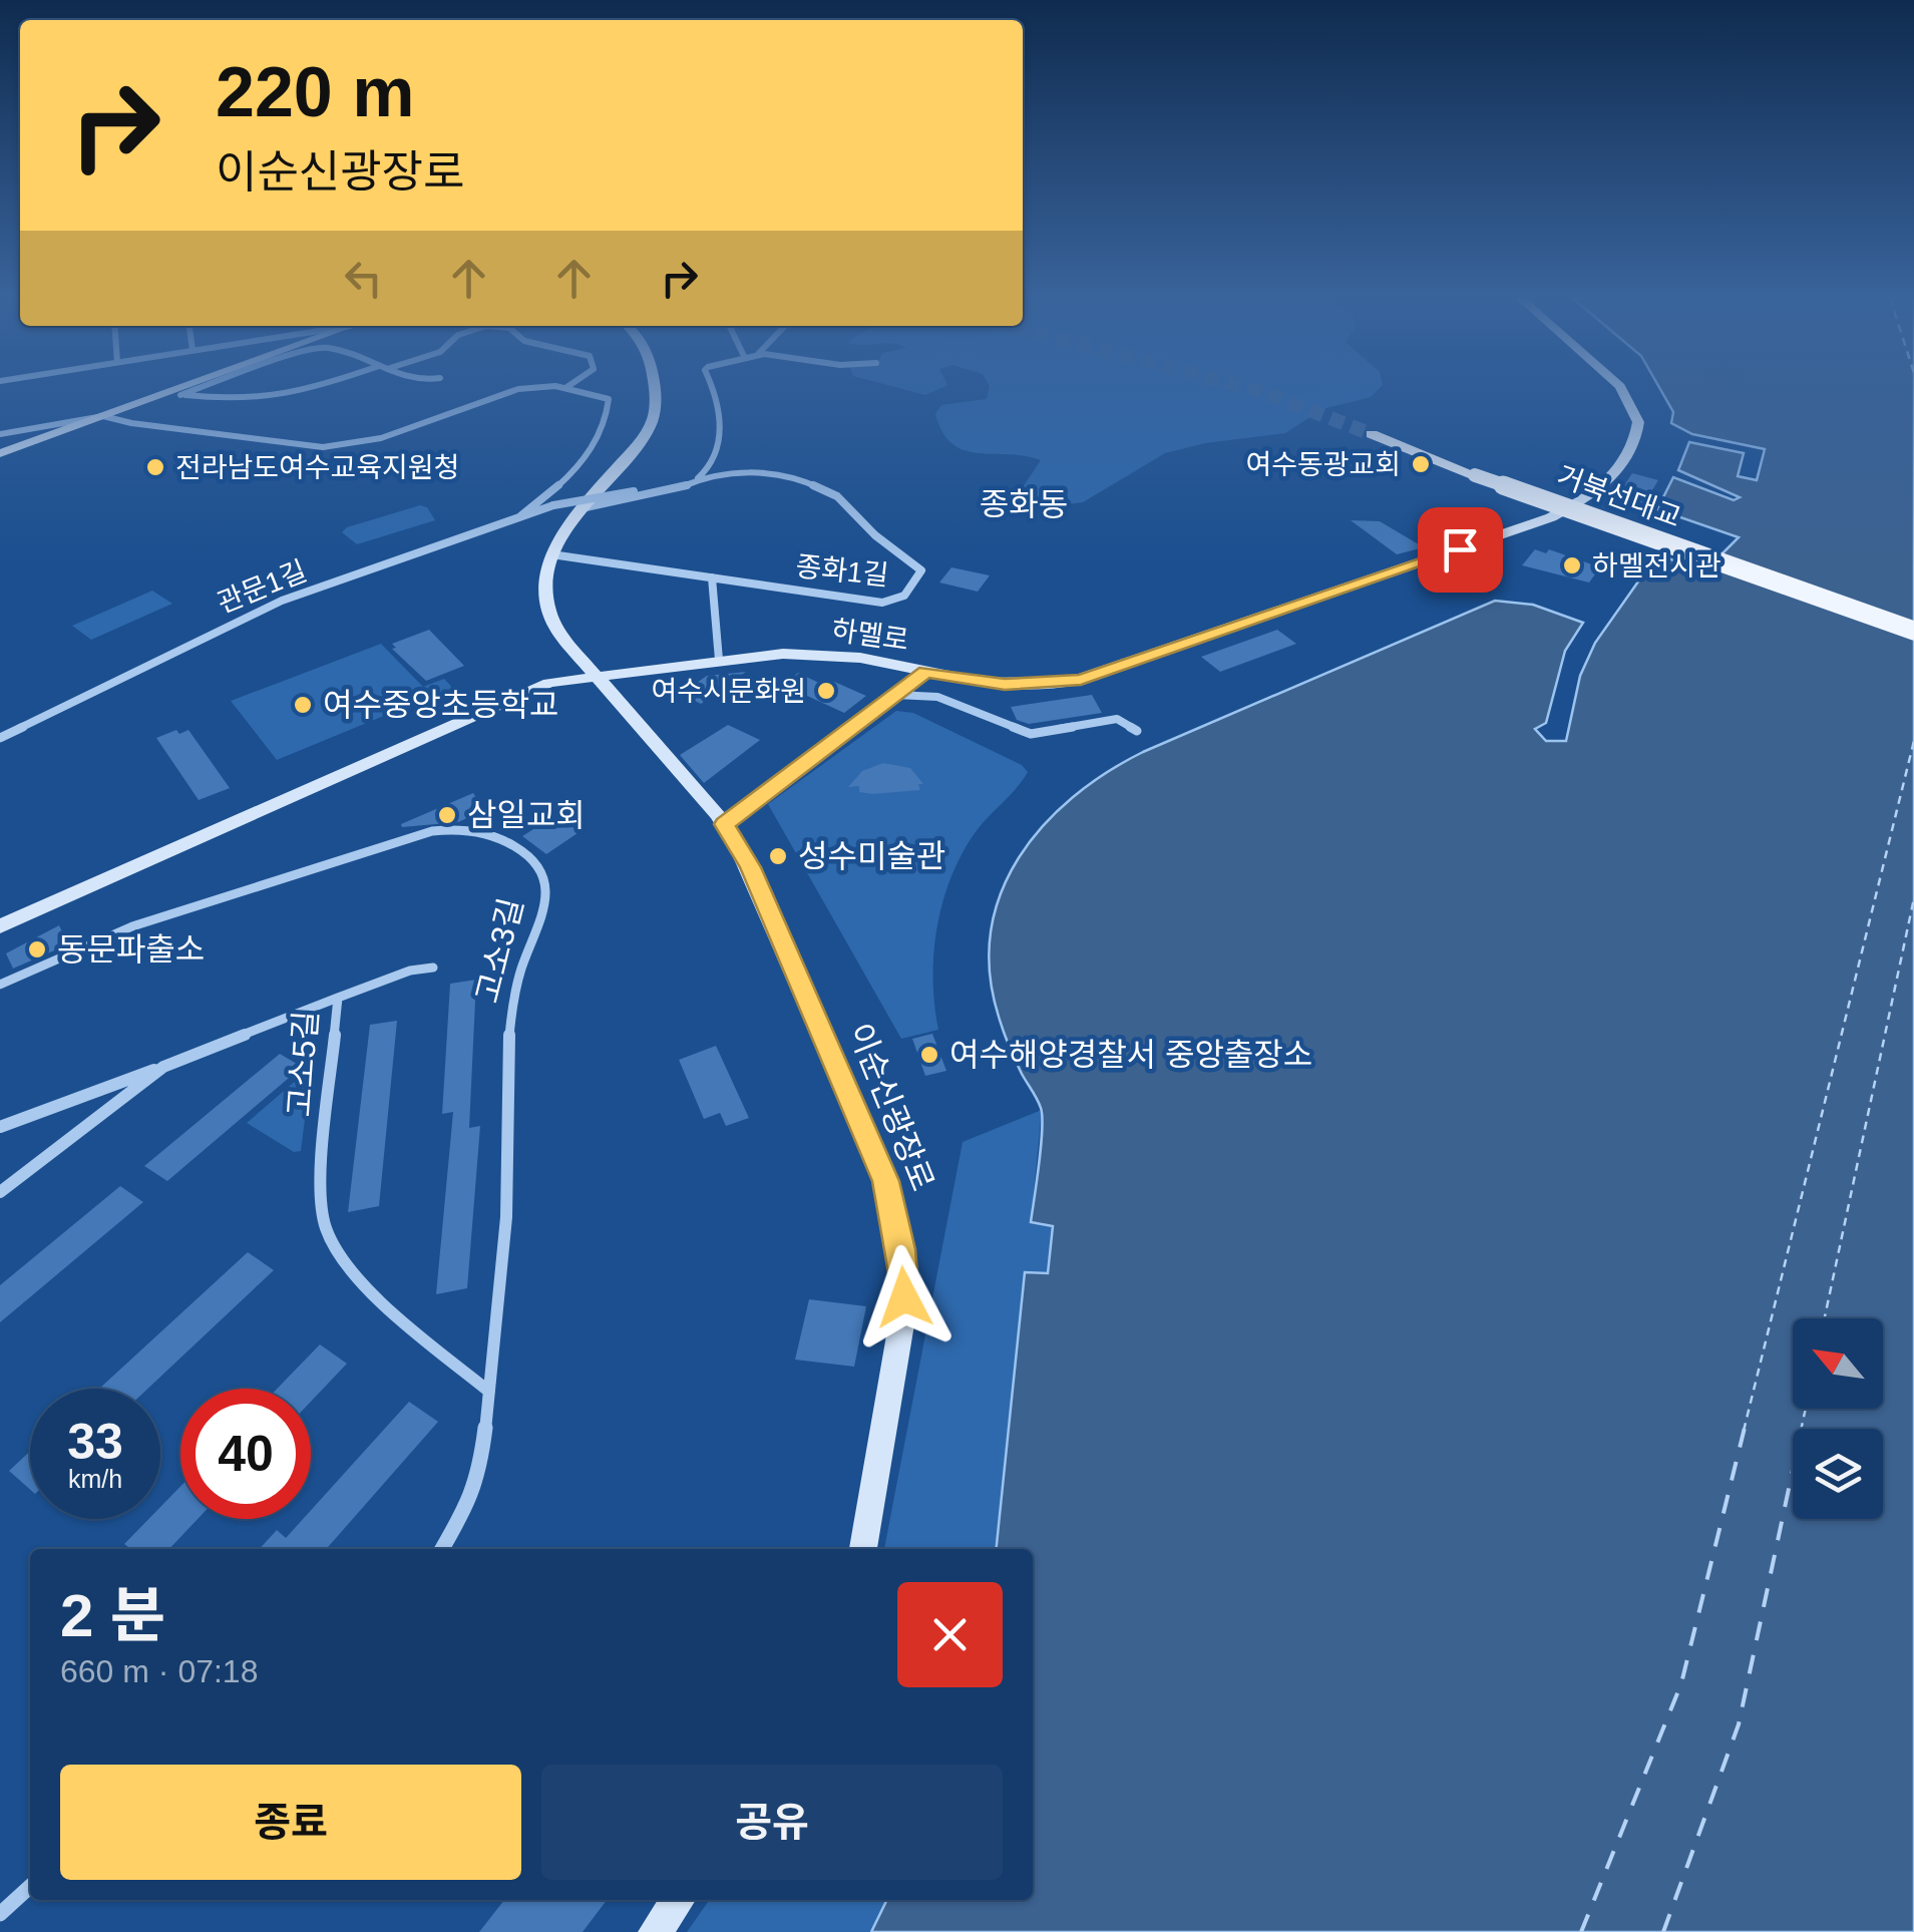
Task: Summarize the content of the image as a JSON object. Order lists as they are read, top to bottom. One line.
{"streets":{"main road":["거북선대교"],"street":["종화1길","관문1길","하멜로","고소3길","고소5길","이순신광장로"]},"crossings":[["종화1길","관문1길"],["종화1길","이순신광장로"],["하멜로","이순신광장로"],["고소3길","고소5길"]],"districts":["종화동"],"places":["여수동광교회","전라남도여수교육지원청","하멜전시관","여수시문화원","여수중앙초등학교","삼일교회","성수미술관","동문파출소","여수해양경찰서 중앙출장소"],"north":"top left","page":{"turn":["220 m","이순신광장로"],"speed":"33 km/h","limit":"40","heading":["2 분","660 m · 07:18"],"buttons":["종료","공유"]}}
